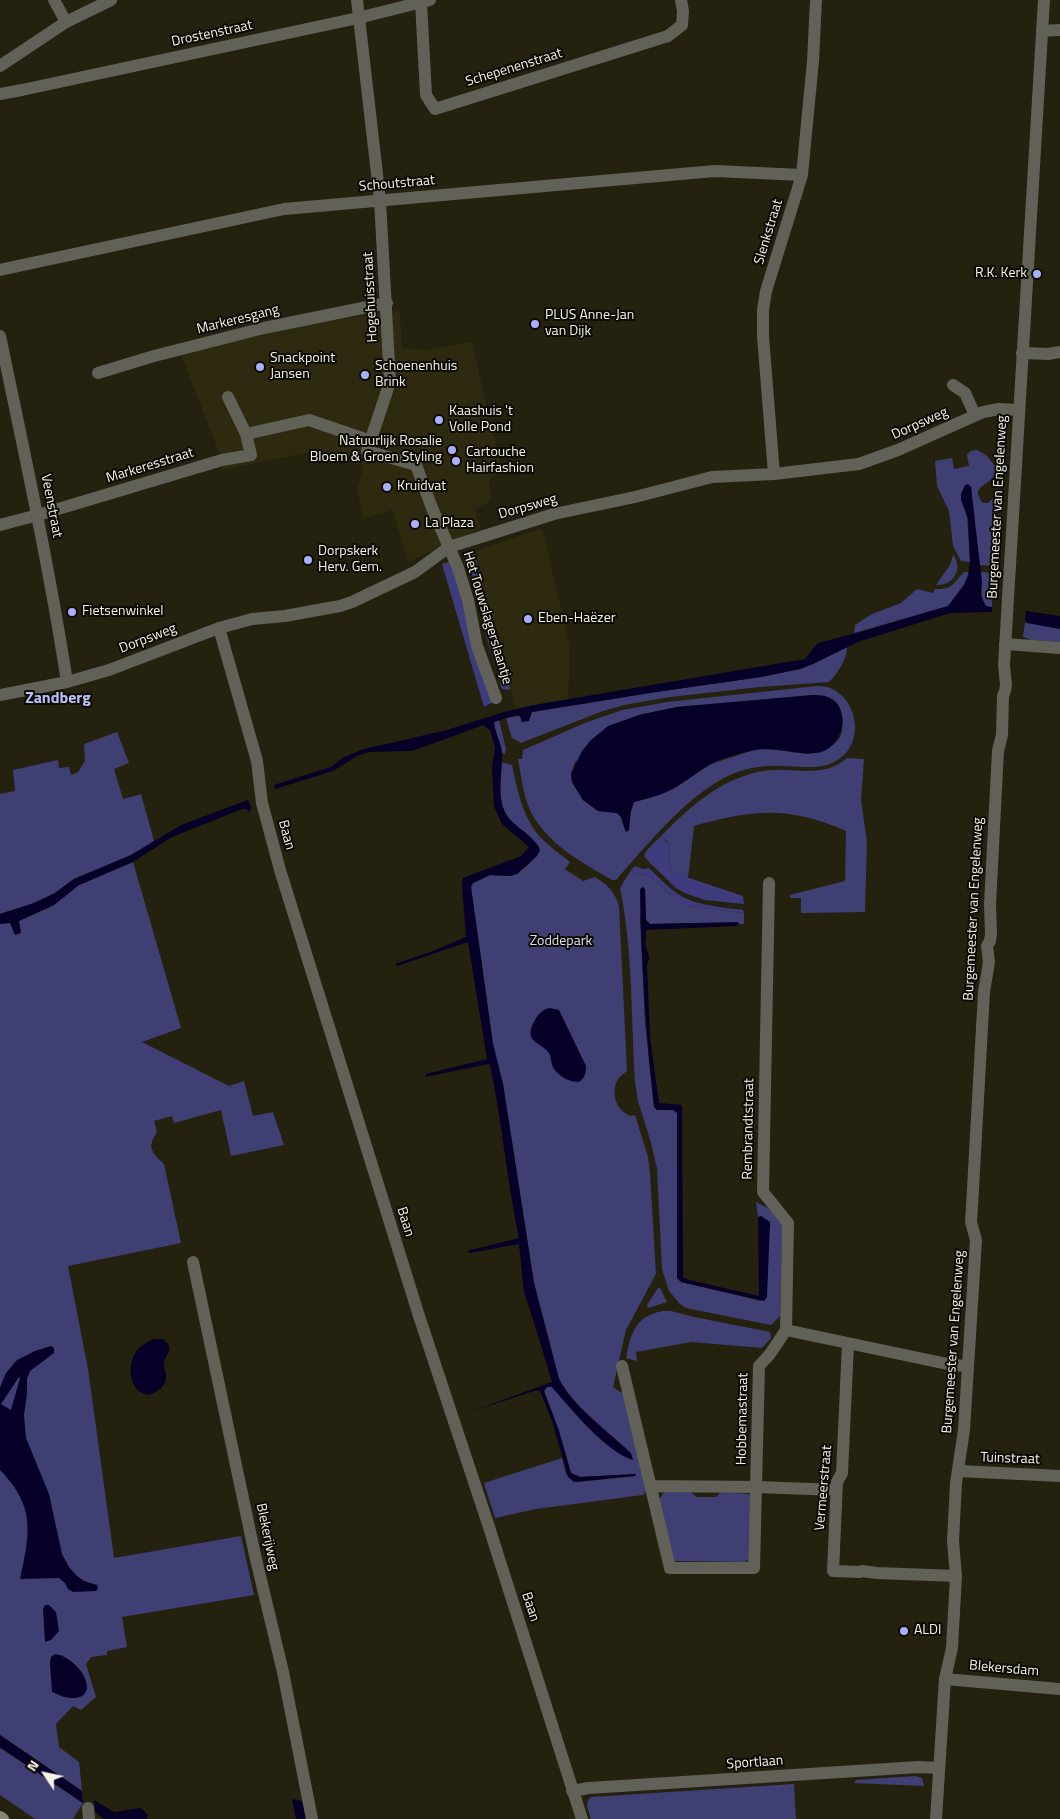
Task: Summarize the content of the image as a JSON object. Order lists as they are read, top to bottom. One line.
{"streets":{"street":["Drostenstraat","Schepenenstraat","Schoutstraat","Slenkstraat","Hogehuisstraat","Markeresgang","Dorpsweg","Markeresstraat","Veenstraat","Burgemeester van Engelenweg","Het Touwslagerslaantje","Baan","Rembrandtstraat","Hobbemastraat","Tuinstraat","Vermeerstraat","Blekerijweg","Blekersdam","Sportlaan"]},"crossings":[["Drostenstraat","Schepenenstraat"],["Drostenstraat","Hogehuisstraat"],["Schoutstraat","Slenkstraat"],["Schoutstraat","Hogehuisstraat"],["Slenkstraat","Dorpsweg"],["Hogehuisstraat","Markeresgang"],["Dorpsweg","Veenstraat"],["Dorpsweg","Burgemeester van Engelenweg"],["Dorpsweg","Het Touwslagerslaantje"],["Dorpsweg","Baan"],["Markeresstraat","Veenstraat"],["Burgemeester van Engelenweg","Tuinstraat"],["Burgemeester van Engelenweg","Vermeerstraat"],["Burgemeester van Engelenweg","Blekersdam"],["Burgemeester van Engelenweg","Sportlaan"],["Baan","Sportlaan"],["Rembrandtstraat","Hobbemastraat"]],"districts":["Zandberg"],"parks":["Zoddepark"],"places":["R.K. Kerk","PLUS Anne-Jan van Dijk","Snackpoint Jansen","Schoenenhuis Brink","Kaashuis 't Volle Pond","Natuurlijk Rosalie Bloem & Groen Styling","Cartouche Hairfashion","Kruidvat","La Plaza","Dorpskerk Herv. Gem.","Fietsenwinkel","Eben-Haëzer","ALDI"],"north":"top left"}
